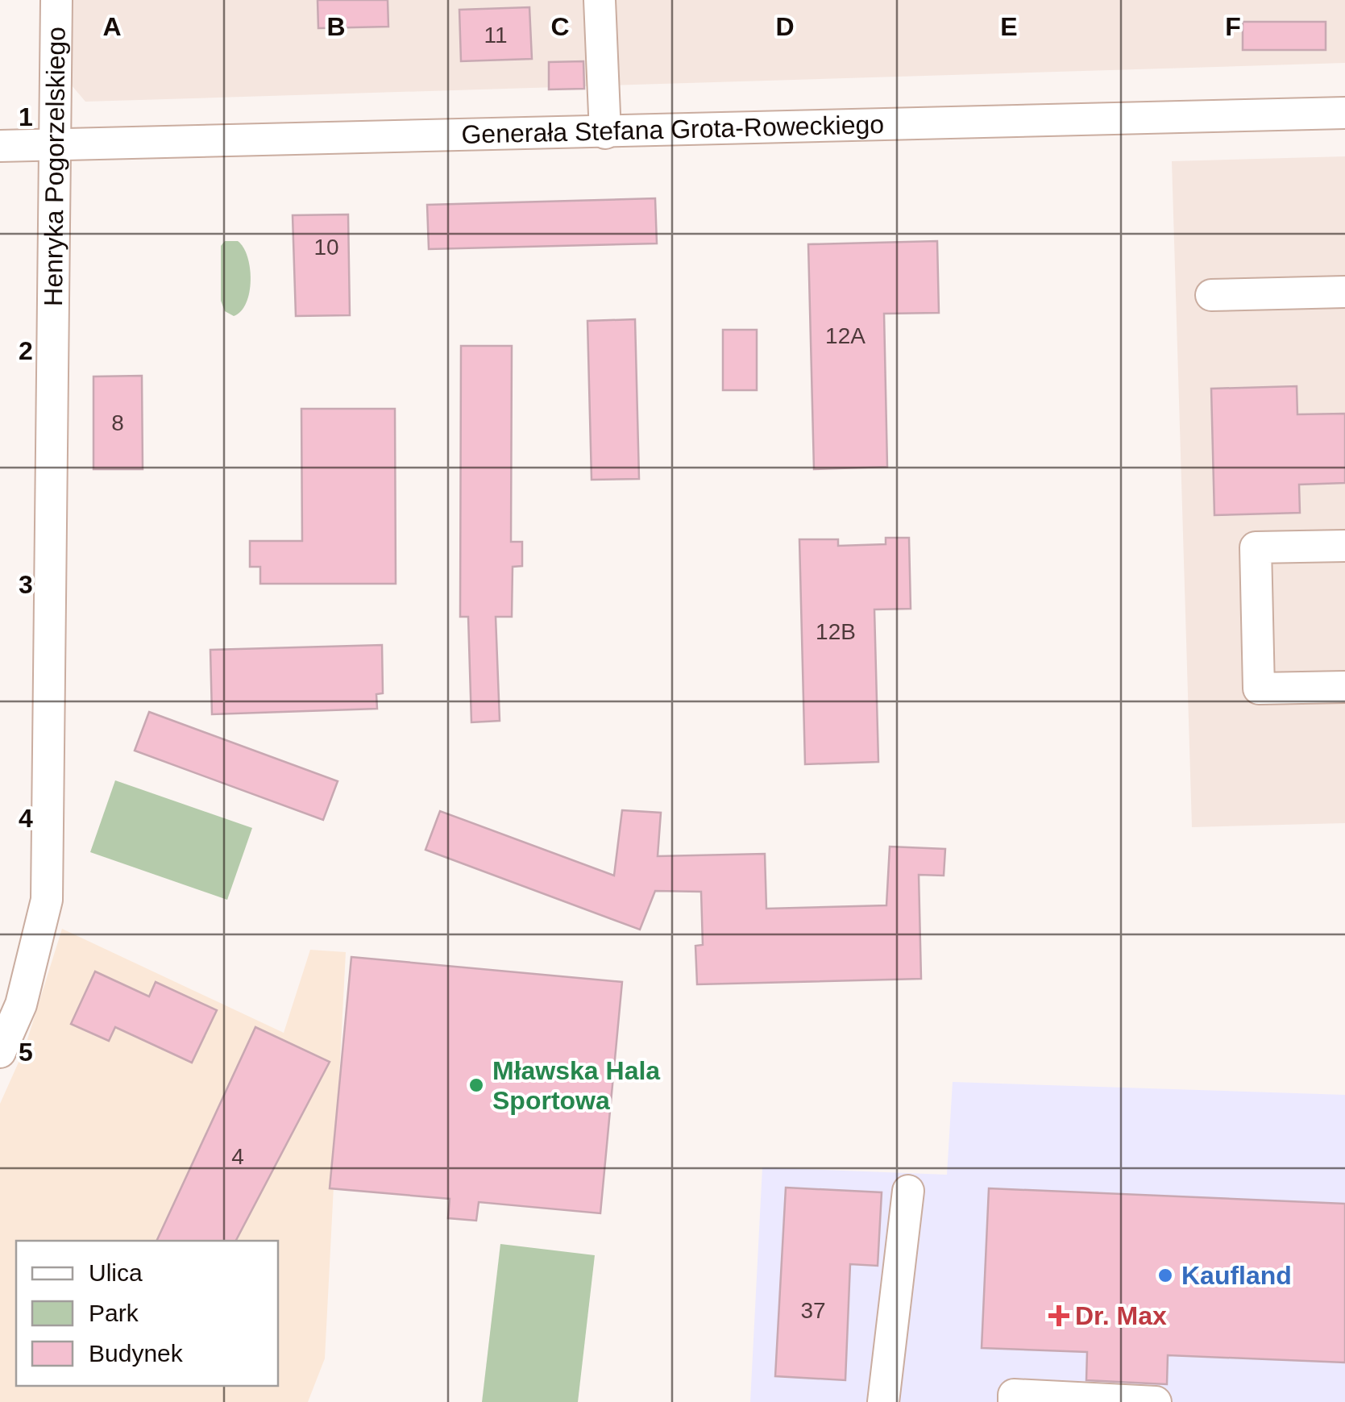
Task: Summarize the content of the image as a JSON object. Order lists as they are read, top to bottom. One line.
{"streets":{"street":["Generała Stefana Grota-Roweckiego","Henryka Pogorzelskiego"]},"crossings":[["Generała Stefana Grota-Roweckiego","Henryka Pogorzelskiego"]],"places":{"other":["Mławska Hala Sportowa","Kaufland"],"health":["Dr. Max"]},"house_numbers":["11","10","12A","8","12B","4","37"],"legend":["Ulica","Park","Budynek"],"grid":{"columns":["A","B","C","D","E","F"],"rows":["1","2","3","4","5"]}}
